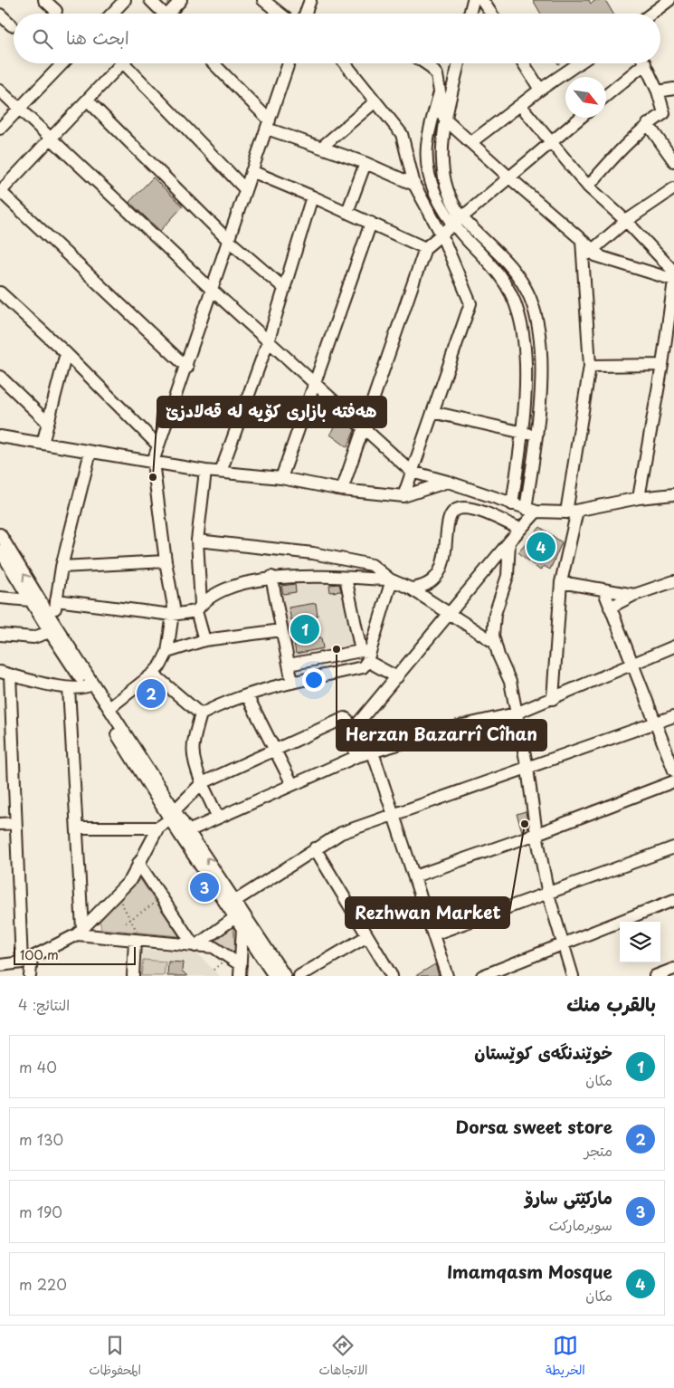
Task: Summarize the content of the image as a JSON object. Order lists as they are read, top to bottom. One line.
{"places":["هەفتە بازاری کۆیە لە قەلادزێ","Herzan Bazarrî Cîhan","Rezhwan Market"],"scale_bar":"100 m","north":"bottom right","page":{"search":"ابحث هنا","pins":["4","1","2","3"],"scale":"100 m","heading":["بالقرب منك","النتائج: 4"],"list":[{"mark":"1","name":"خوێندنگەی کوێستان","note":"مكان","value":"40 m"},{"mark":"2","name":"Dorsa sweet store","note":"متجر","value":"130 m"},{"mark":"3","name":"مارکێتی سارۆ","note":"سوبرماركت","value":"190 m"},{"mark":"4","name":"Imamqasm Mosque","note":"مكان","value":"220 m"}],"nav":["الخريطة","الاتجاهات","المحفوظات"]}}
